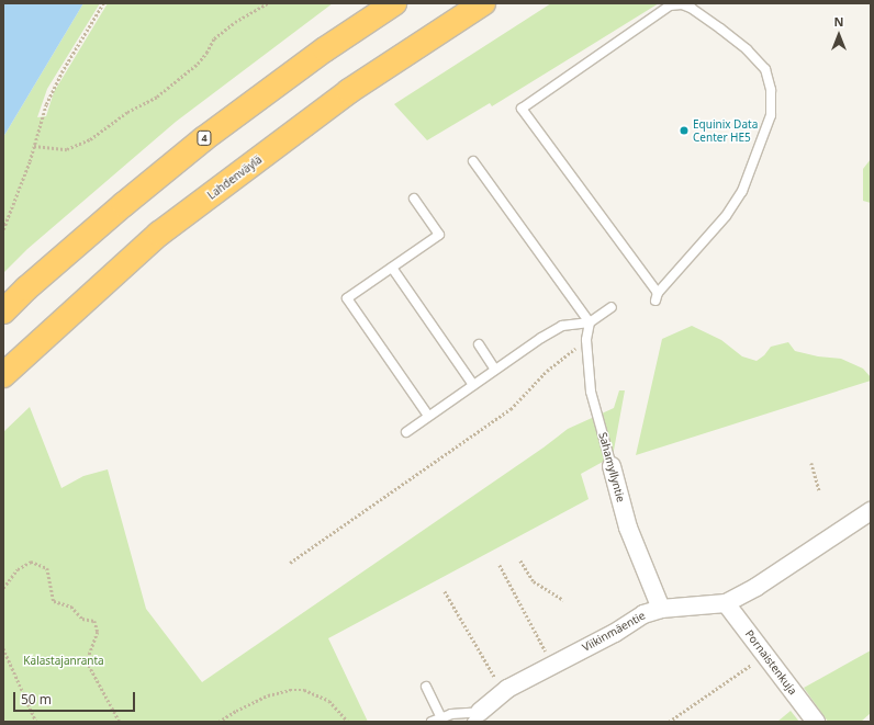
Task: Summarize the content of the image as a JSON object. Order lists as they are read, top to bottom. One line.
{"streets":{"highway":["4","Lahdenväylä"],"street":["Sahamyllyntie","Viikinmäentie","Pornaistenkuja"]},"crossings":[["Sahamyllyntie","Viikinmäentie"],["Viikinmäentie","Pornaistenkuja"]],"parks":["Kalastajanranta"],"places":["Equinix Data Center HE5"],"scale_bar":"50 m","north":"top"}
